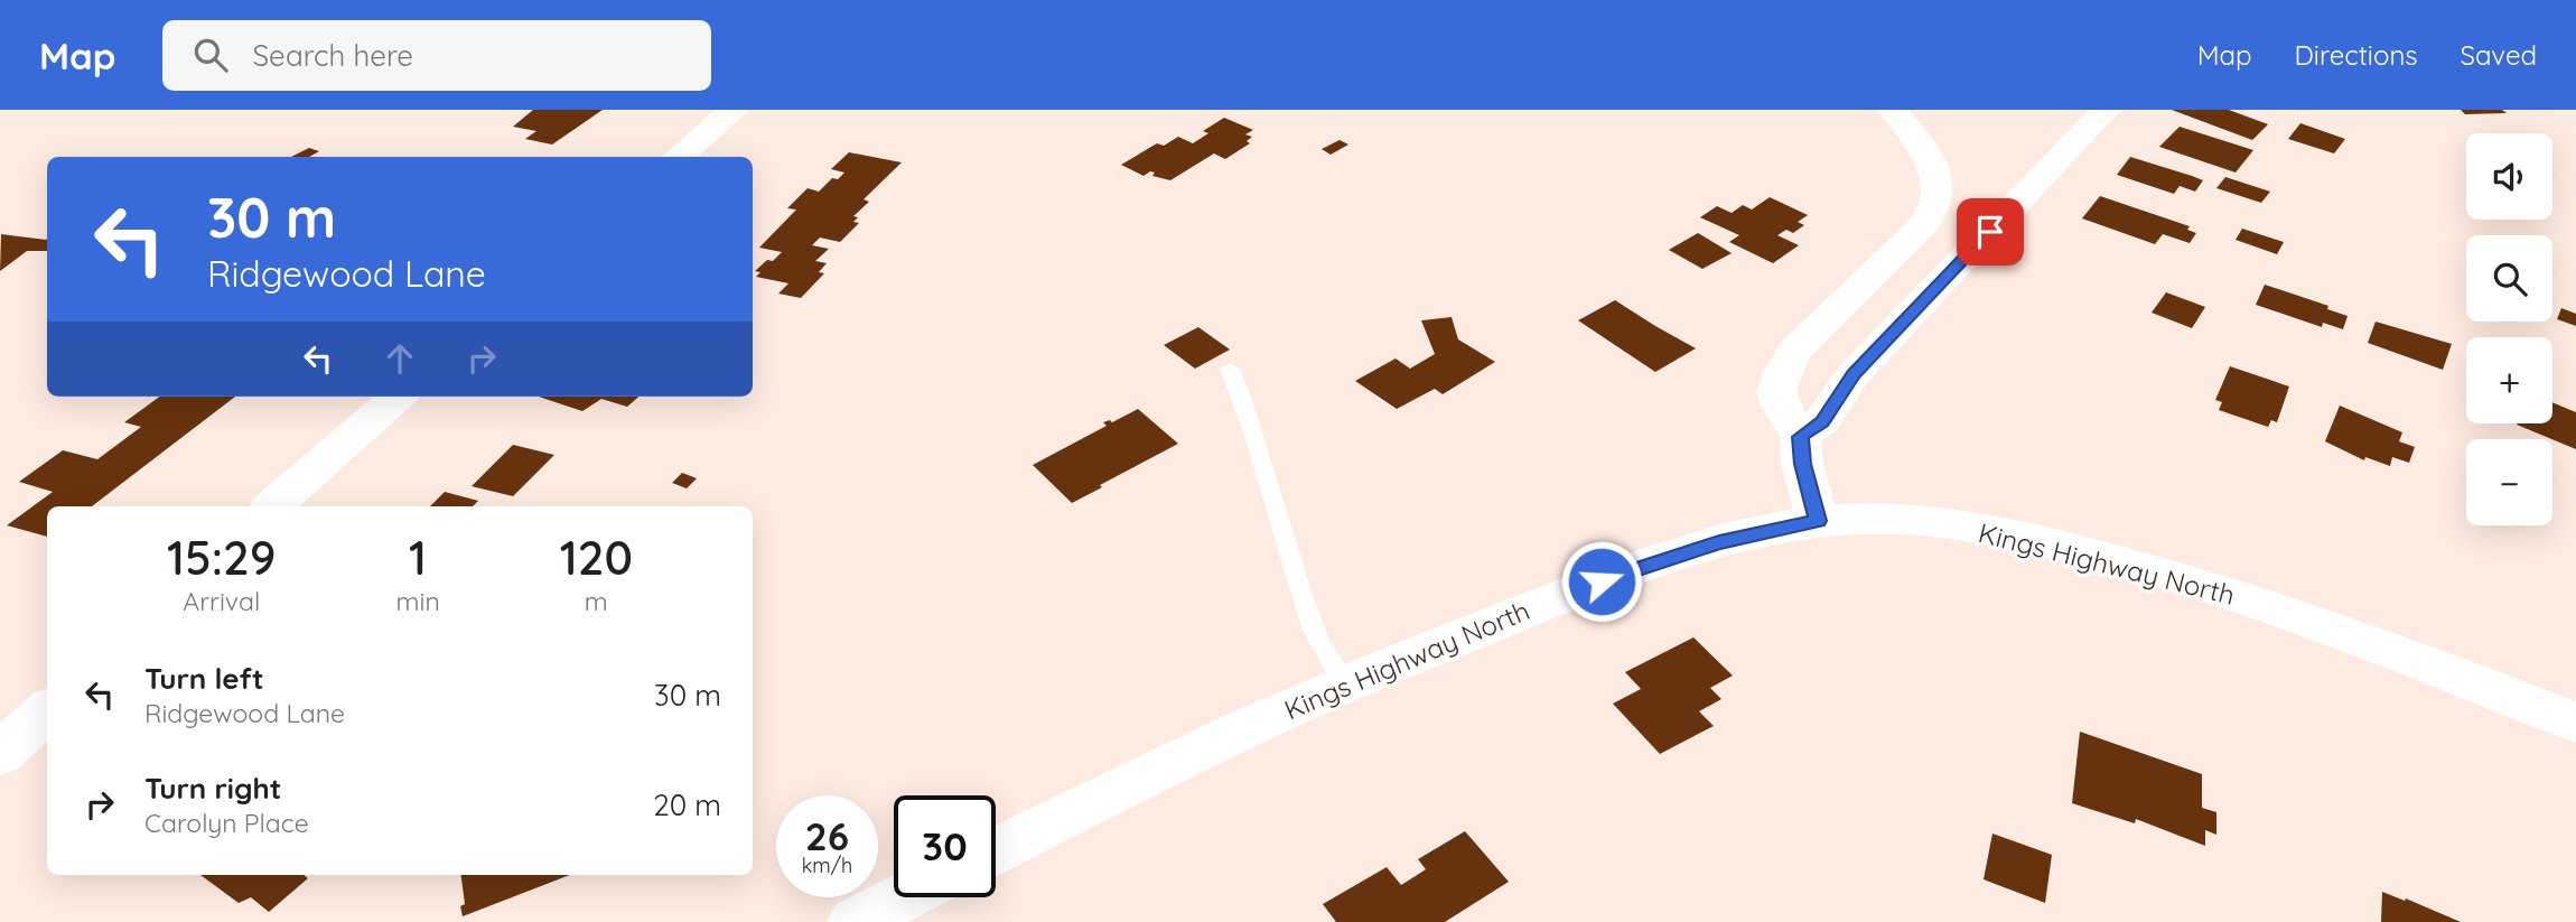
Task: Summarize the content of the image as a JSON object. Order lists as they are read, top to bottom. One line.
{"streets":{"street":["Kings Highway North"]},"page":{"header":"Map","search":"Search here","nav":["Map","Directions","Saved"],"map_buttons":["+","−"],"turn":["30 m","Ridgewood Lane"],"eta":["15:29","Arrival","1","min","120","m"],"list":[{"name":"Turn left","note":"Ridgewood Lane","value":"30 m"},{"name":"Turn right","note":"Carolyn Place","value":"20 m"}],"speed":"26 km/h","limit":"30"}}
